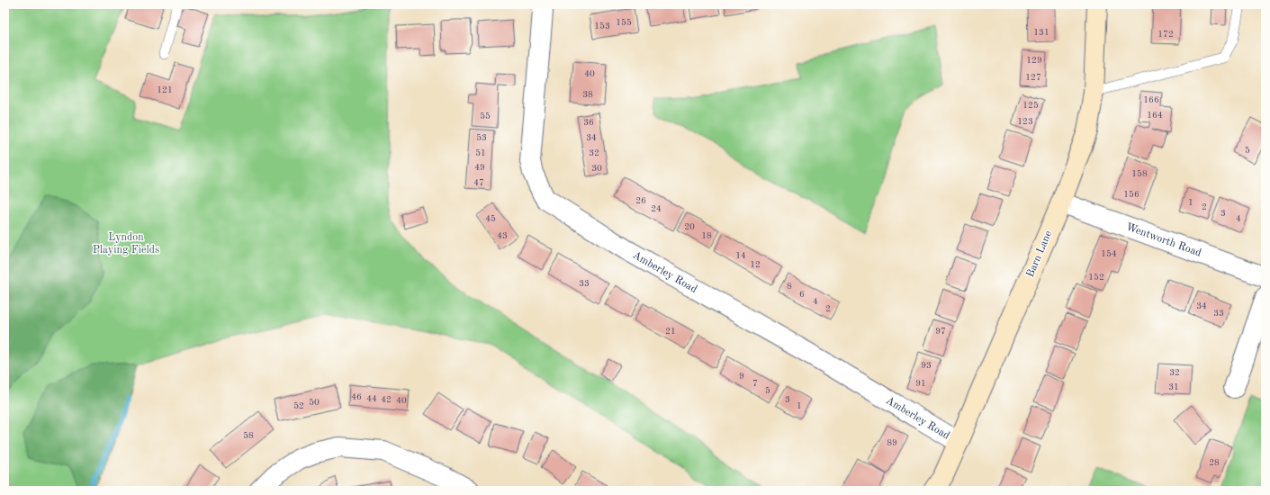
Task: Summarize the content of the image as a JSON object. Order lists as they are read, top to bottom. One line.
{"streets":{"street":["Wentworth Road","Barn Lane","Amberley Road"]},"crossings":[["Wentworth Road","Barn Lane"],["Barn Lane","Amberley Road"]],"parks":["Lyndon Playing Fields"],"house_numbers":["155","153","131","172","129","40","127","121","38","166","125","164","55","123","36","53","34","5","51","32","49","30","158","47","156","26","1","2","24","3","45","4","20","43","18","154","14","12","152","33","8","6","4","34","2","33","21","97","93","32","9","7","91","31","5","46","44","42","3","40","50","52","1","58","89","28"]}
